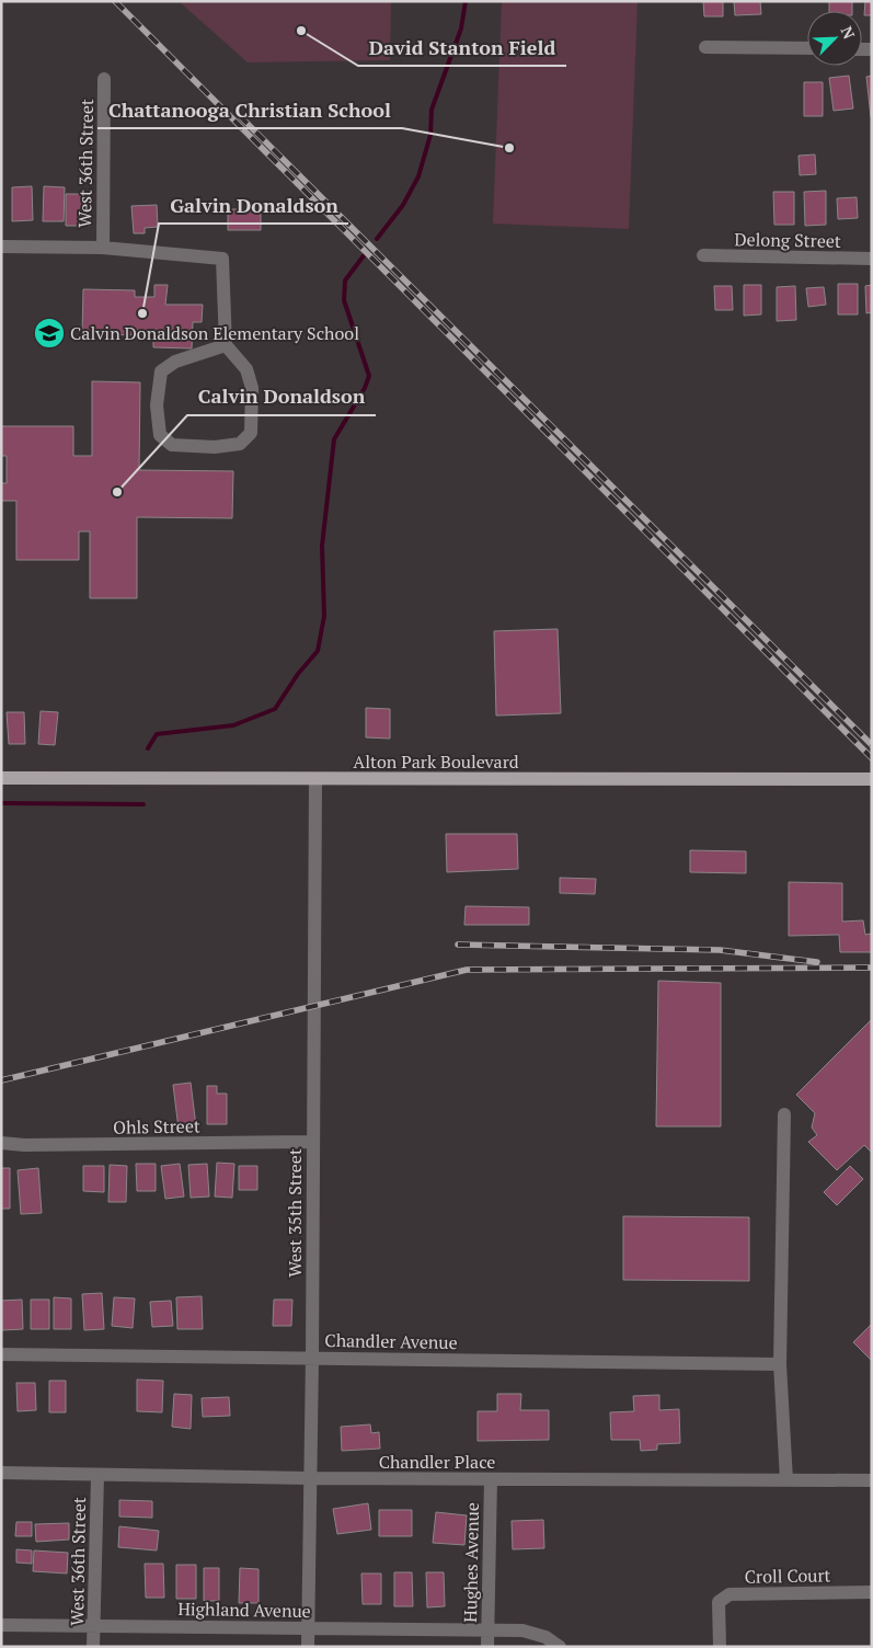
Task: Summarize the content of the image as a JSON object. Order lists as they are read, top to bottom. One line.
{"streets":{"main road":["Alton Park Boulevard"],"street":["West 36th Street","Delong Street","Ohls Street","West 35th Street","Chandler Avenue","Chandler Place","Hughes Avenue","Croll Court","Highland Avenue"]},"crossings":[["West 36th Street","Chandler Place"],["West 36th Street","Highland Avenue"],["Alton Park Boulevard","West 35th Street"],["Ohls Street","West 35th Street"],["West 35th Street","Chandler Avenue"],["West 35th Street","Chandler Place"],["West 35th Street","Highland Avenue"],["Chandler Place","Hughes Avenue"],["Hughes Avenue","Highland Avenue"]],"places":{"other":["David Stanton Field","Chattanooga Christian School","Galvin Donaldson","Calvin Donaldson"],"school or university":["Calvin Donaldson Elementary School"]},"north":"top right"}
